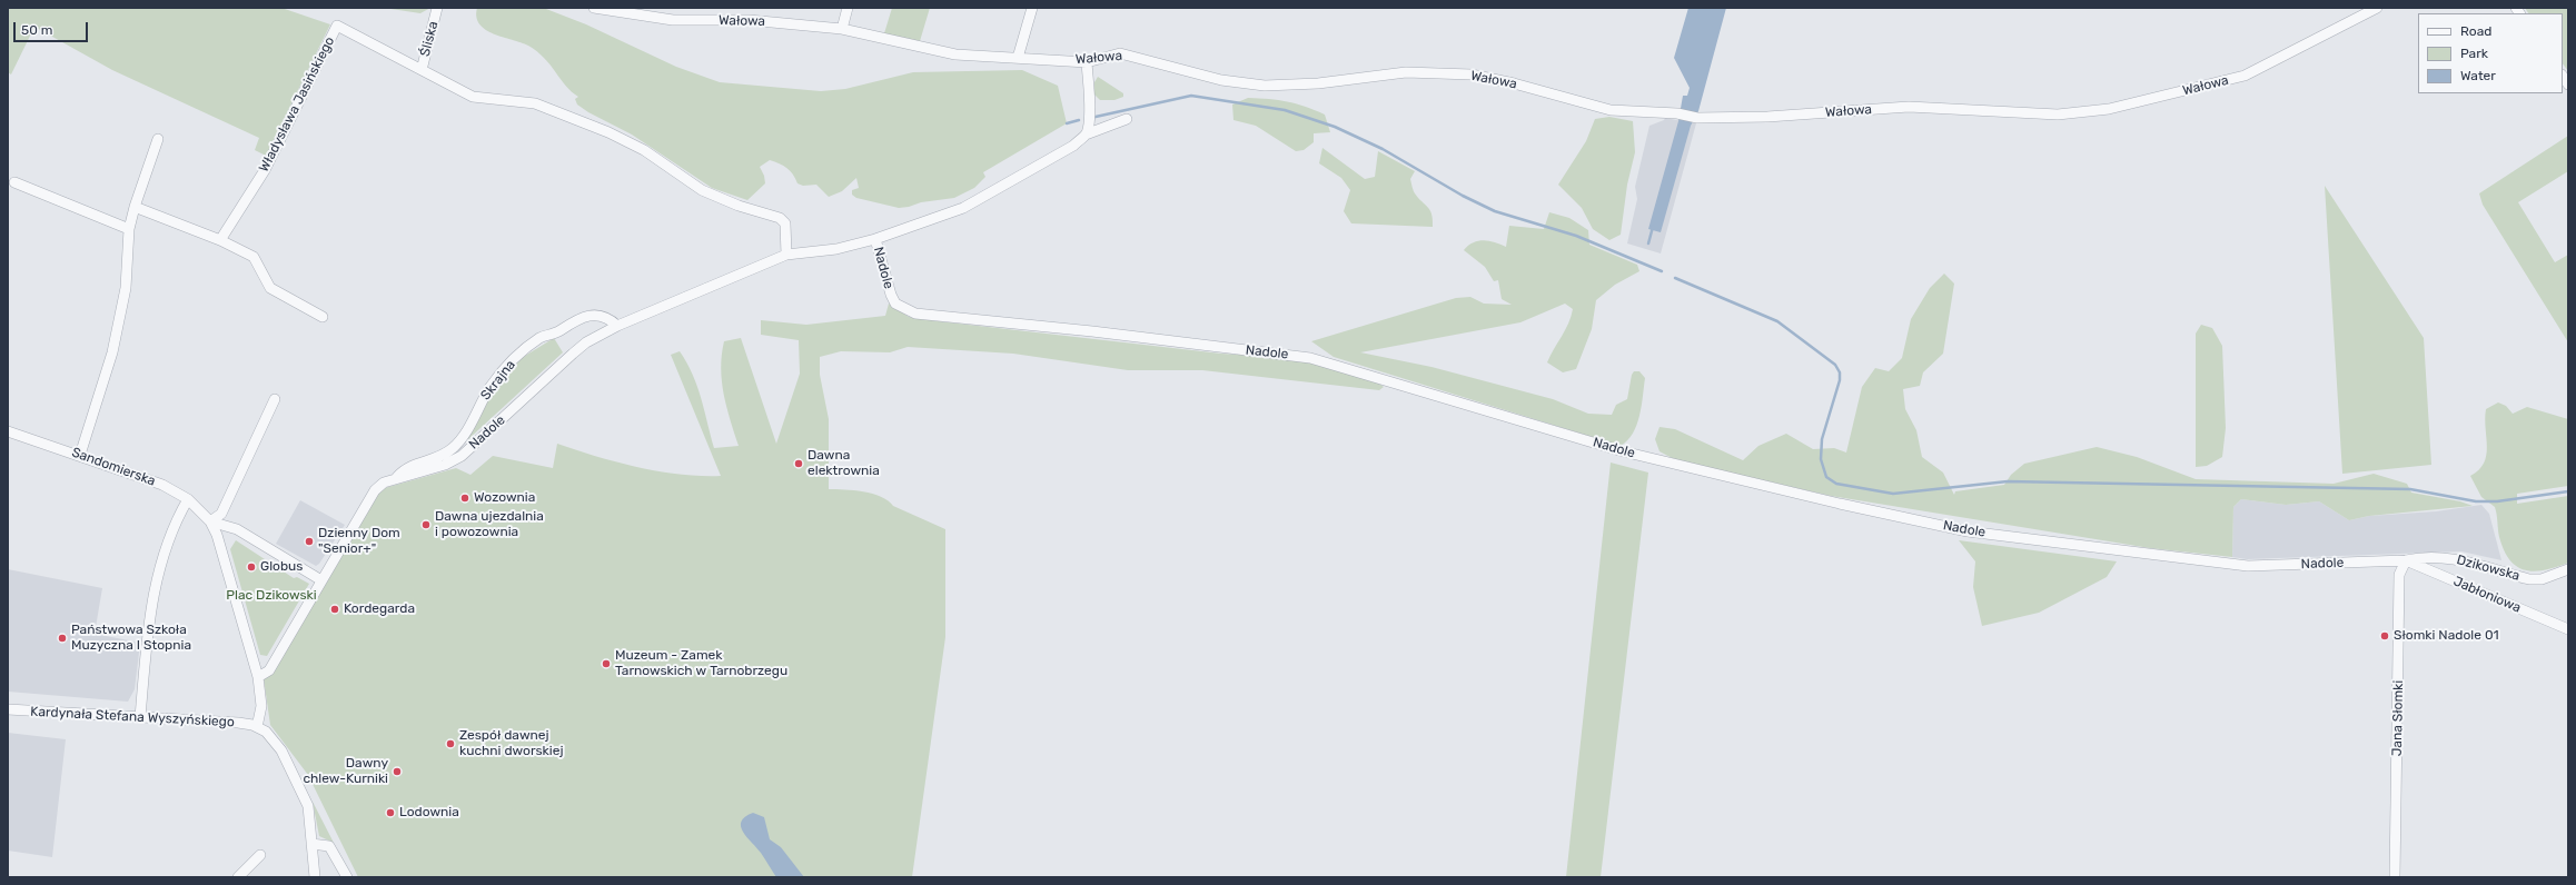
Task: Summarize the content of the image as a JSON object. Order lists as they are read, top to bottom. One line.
{"streets":{"street":["Wałowa","Śliska","Władysława Jasińskiego","Nadole","Skrajna","Sandomierska","Dzikowska","Jabłoniowa","Kardynała Stefana Wyszyńskiego","Jana Słomki"]},"crossings":[["Śliska","Władysława Jasińskiego"],["Nadole","Skrajna"],["Nadole","Sandomierska"],["Nadole","Dzikowska"],["Nadole","Jabłoniowa"],["Nadole","Jana Słomki"],["Sandomierska","Kardynała Stefana Wyszyńskiego"],["Dzikowska","Jabłoniowa"],["Dzikowska","Jana Słomki"],["Jabłoniowa","Jana Słomki"]],"parks":["Plac Dzikowski"],"places":["Dawna elektrownia","Wozownia","Dawna ujezdalnia i powozownia","Dzienny Dom \"Senior+\"","Globus","Kordegarda","Słomki Nadole 01","Państwowa Szkoła Muzyczna I Stopnia","Muzeum - Zamek Tarnowskich w Tarnobrzegu","Zespół dawnej kuchni dworskiej","Dawny chlew-Kurniki","Lodownia"],"legend":["Road","Park","Water"],"scale_bar":"50 m"}
